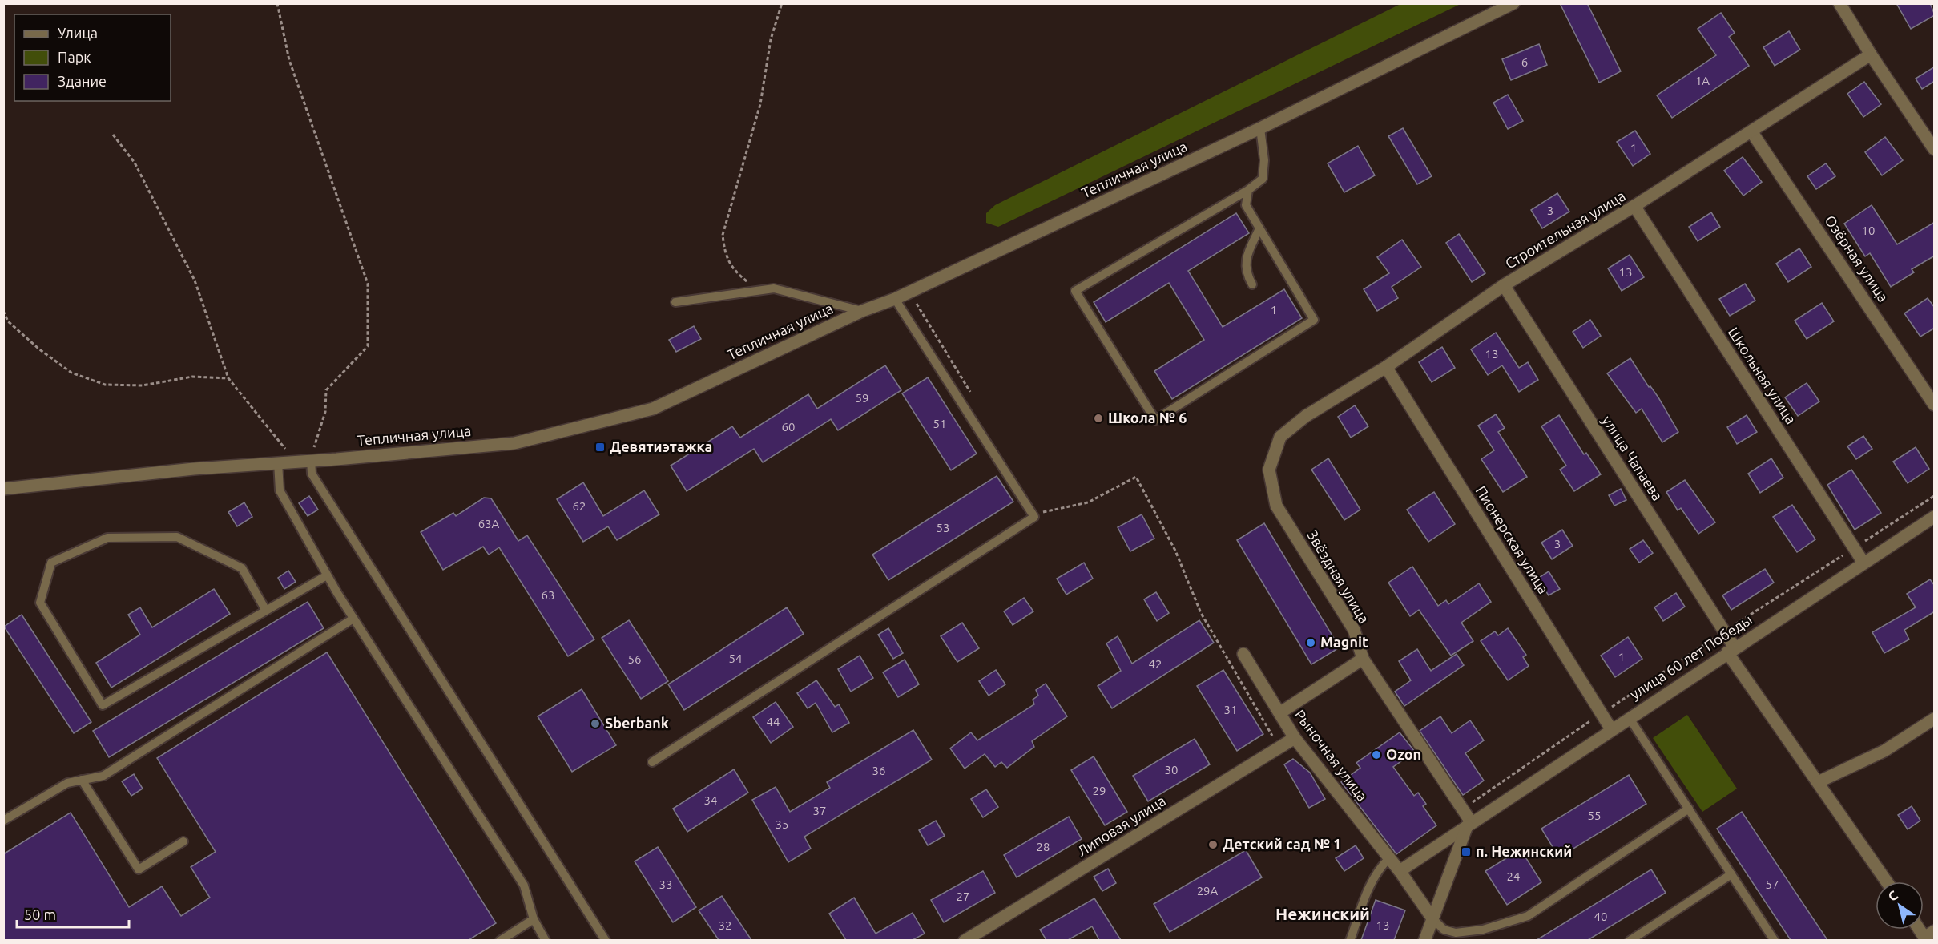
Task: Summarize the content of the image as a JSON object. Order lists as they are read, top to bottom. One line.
{"streets":{"street":["Тепличная улица","Строительная улица","Озёрная улица","Школьная улица","улица Чапаева","Пионерская улица","Звёздная улица","улица 60 лет Победы","Рыночная улица","Липовая улица"]},"crossings":[["Строительная улица","Озёрная улица"],["Строительная улица","Школьная улица"],["Строительная улица","улица Чапаева"],["Строительная улица","Пионерская улица"],["Строительная улица","Звёздная улица"],["Школьная улица","улица 60 лет Победы"],["улица Чапаева","улица 60 лет Победы"],["Пионерская улица","улица 60 лет Победы"],["Звёздная улица","улица 60 лет Победы"],["улица 60 лет Победы","Рыночная улица"],["Рыночная улица","Липовая улица"]],"districts":["Нежинский"],"places":{"other":["Школа № 6","Magnit","Sberbank","Ozon","Детский сад № 1"],"transit":["Девятиэтажка","п. Нежинский"]},"house_numbers":["6","1А","1","3","10","13","1","13","59","51","60","62","63А","53","3","63","1","54","56","42","31","44","30","36","29","34","37","55","35","28","24","33","57","29А","27","40","32","13"],"legend":["Улица","Парк","Здание"],"scale_bar":"50 m","north":"top left"}
